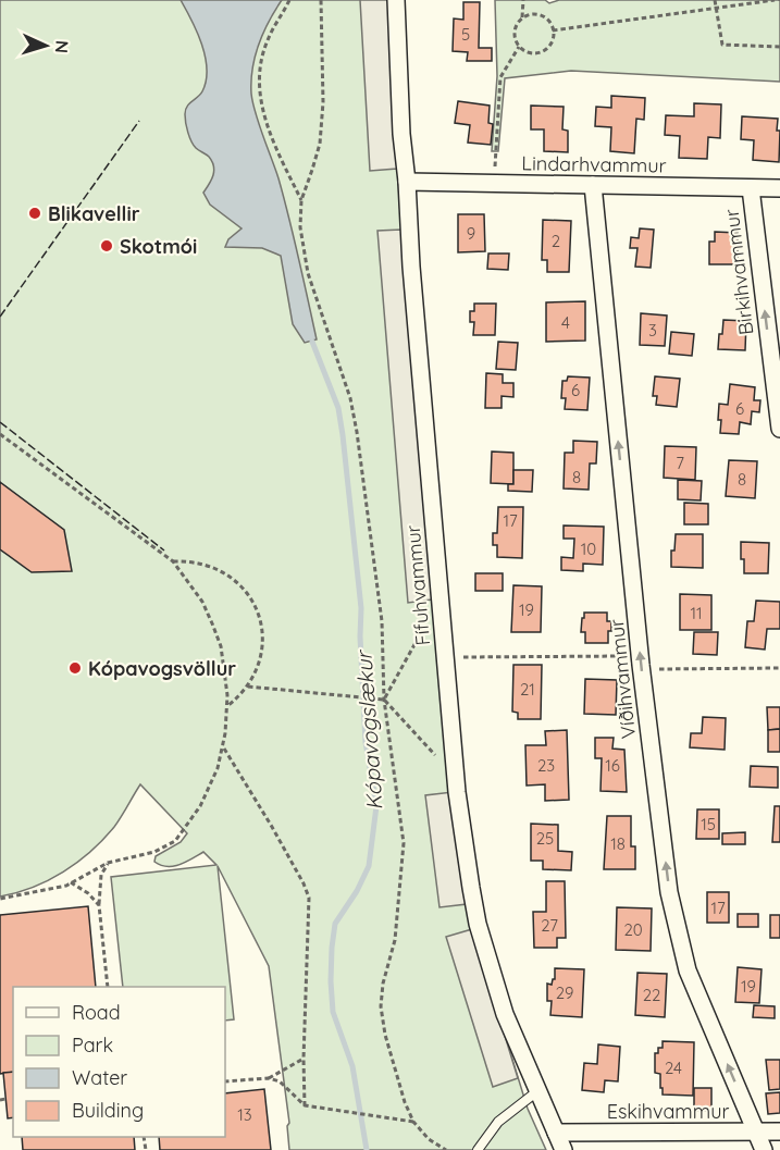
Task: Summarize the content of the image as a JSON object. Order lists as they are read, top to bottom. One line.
{"streets":{"street":["Lindarhvammur","Birkihvammur","Fífuhvammur","Víðihvammur","Eskihvammur"]},"crossings":[["Lindarhvammur","Birkihvammur"],["Lindarhvammur","Fífuhvammur"],["Lindarhvammur","Víðihvammur"],["Fífuhvammur","Eskihvammur"],["Víðihvammur","Eskihvammur"]],"one_way":["Birkihvammur","Víðihvammur"],"water":["Kópavogslækur"],"places":["Blikavellir","Skotmói","Kópavogsvöllur"],"house_numbers":["5","9","2","4","3","6","6","7","8","8","17","10","19","11","21","23","16","15","25","18","17","27","20","19","29","22","24","13"],"legend":["Road","Park","Water","Building"],"north":"right"}
